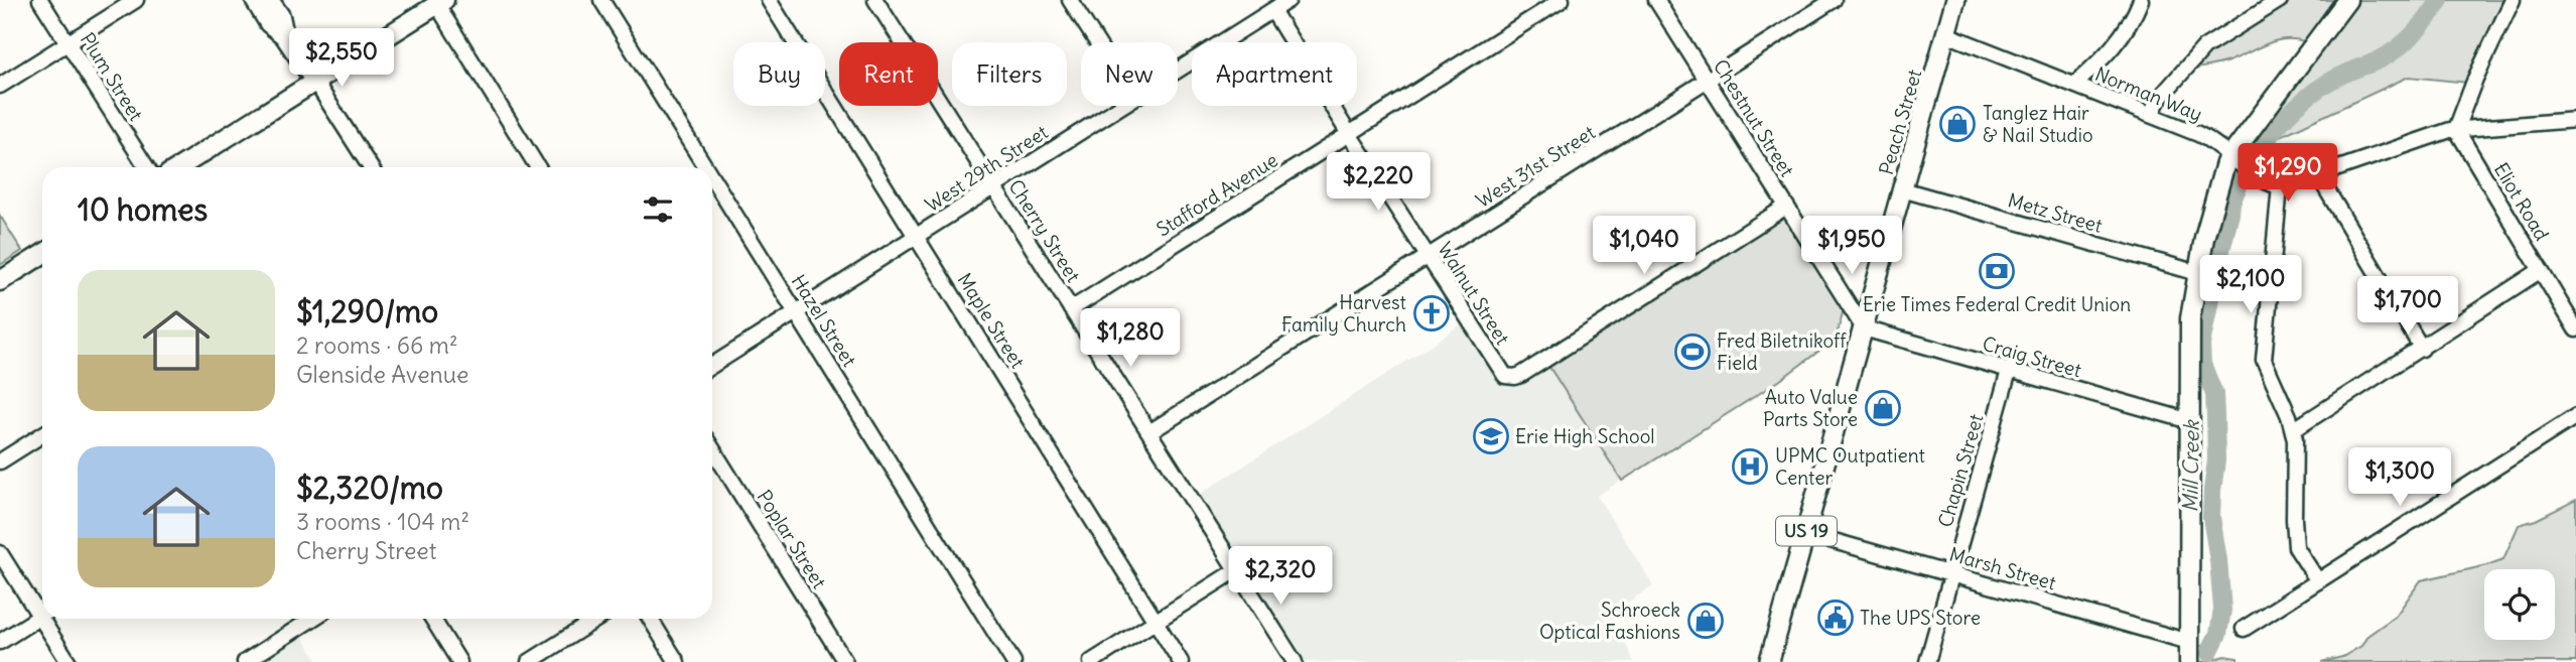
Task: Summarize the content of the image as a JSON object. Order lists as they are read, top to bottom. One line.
{"streets":{"main road":["Peach Street","US 19"],"street":["Plum Street","Norman Way","Chestnut Street","West 31st Street","West 29th Street","Stafford Avenue","Eliot Road","Metz Street","Cherry Street","Walnut Street","Hazel Street","Maple Street","Craig Street","Chapin Street","Poplar Street","Marsh Street"]},"crossings":[["Norman Way","Peach Street"],["Chestnut Street","Peach Street"],["Chestnut Street","West 31st Street"],["Chestnut Street","Walnut Street"],["Chestnut Street","Craig Street"],["Peach Street","Metz Street"],["Peach Street","Craig Street"],["Peach Street","Marsh Street"],["West 31st Street","Cherry Street"],["West 31st Street","Walnut Street"],["West 29th Street","Cherry Street"],["West 29th Street","Walnut Street"],["West 29th Street","Hazel Street"],["West 29th Street","Maple Street"],["Stafford Avenue","Cherry Street"],["Stafford Avenue","Walnut Street"],["Craig Street","Chapin Street"],["Chapin Street","Marsh Street"]],"water":["Mill Creek"],"places":{"shop":["Tanglez Hair & Nail Studio","Auto Value Parts Store","Schroeck Optical Fashions"],"bank":["Erie Times Federal Credit Union"],"church":["Harvest Family Church"],"sports":["Fred Biletnikoff Field"],"school or university":["Erie High School"],"hospital":["UPMC Outpatient Center"],"public building":["The UPS Store"]},"page":{"price":["$2,550","$1,290","$2,220","$1,040","$1,950","$2,100","$1,700","$1,280","$1,300","$2,320"],"chip":["Buy","Rent","Filters","New","Apartment"],"heading":"10 homes","list":[{"name":"$1,290/mo","note":"2 rooms · 66 m² · Glenside Avenue"},{"name":"$2,320/mo","note":"3 rooms · 104 m² · Cherry Street"}]}}
